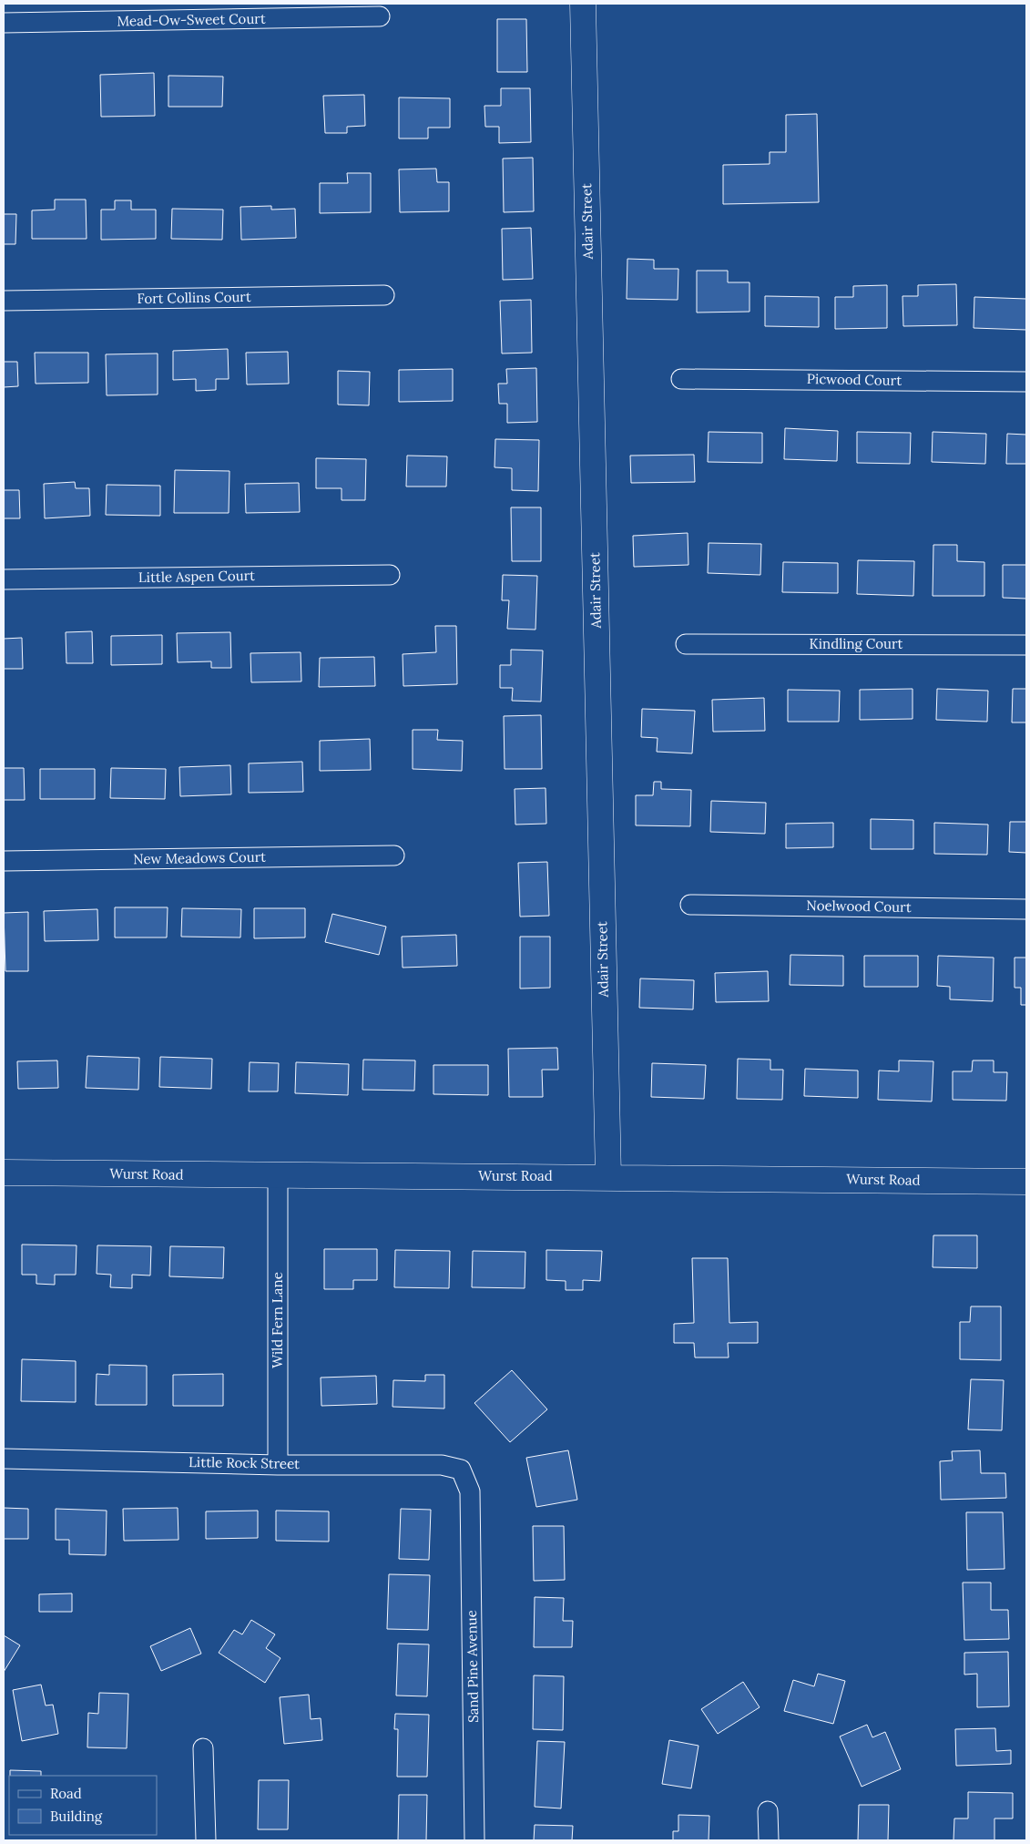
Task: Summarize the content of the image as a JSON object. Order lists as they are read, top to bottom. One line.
{"streets":{"street":["Mead-Ow-Sweet Court","Adair Street","Fort Collins Court","Picwood Court","Little Aspen Court","Kindling Court","New Meadows Court","Noelwood Court","Wurst Road","Wild Fern Lane","Little Rock Street","Sand Pine Avenue"]},"crossings":[["Adair Street","Wurst Road"],["Wurst Road","Wild Fern Lane"],["Wild Fern Lane","Little Rock Street"],["Little Rock Street","Sand Pine Avenue"]],"legend":["Road","Building"]}
